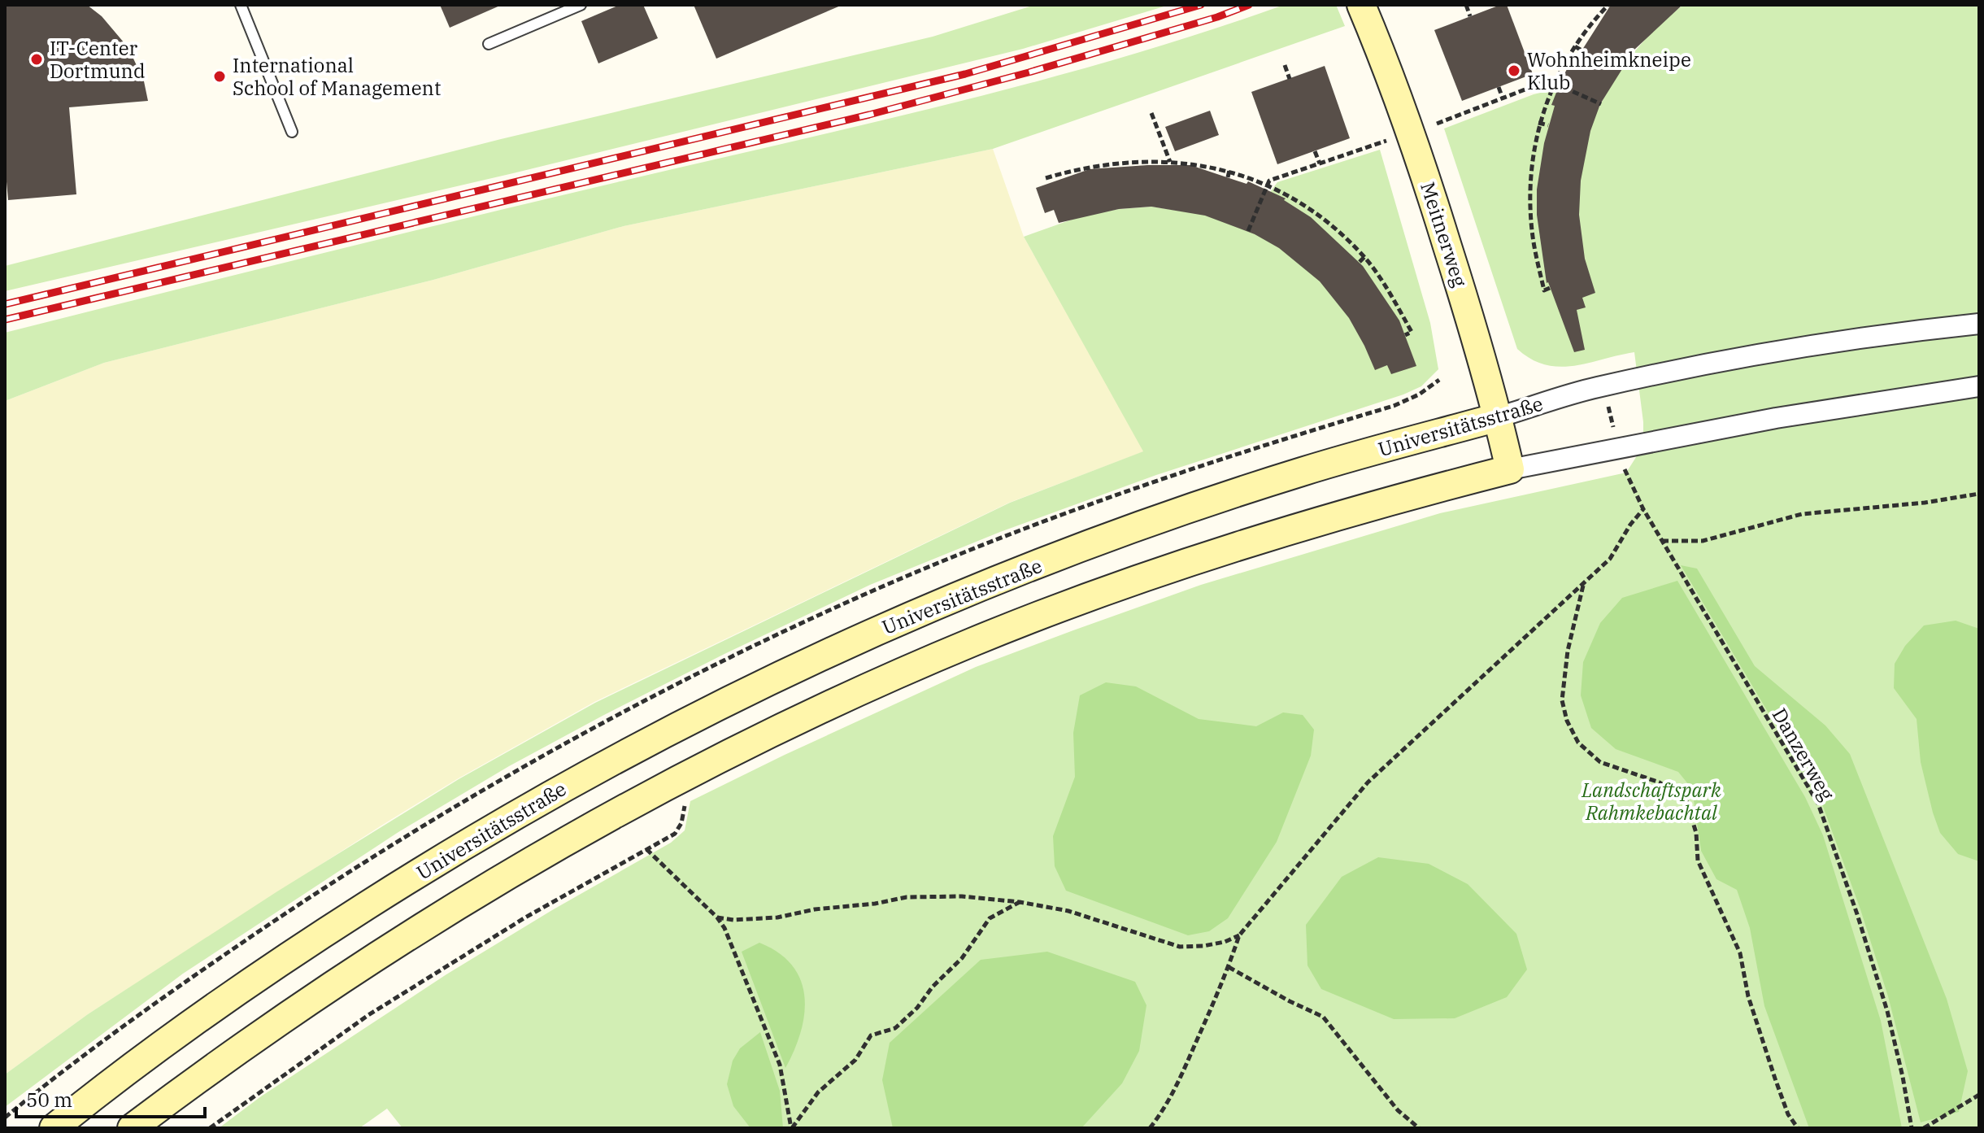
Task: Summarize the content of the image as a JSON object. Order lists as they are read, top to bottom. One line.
{"streets":{"street":["Meitnerweg","Universitätsstraße"],"path":["Danzerweg"]},"crossings":[["Meitnerweg","Universitätsstraße"]],"parks":["Landschaftspark Rahmkebachtal"],"places":["IT-Center Dortmund","Wohnheimkneipe Klub","International School of Management"],"scale_bar":"50 m"}
